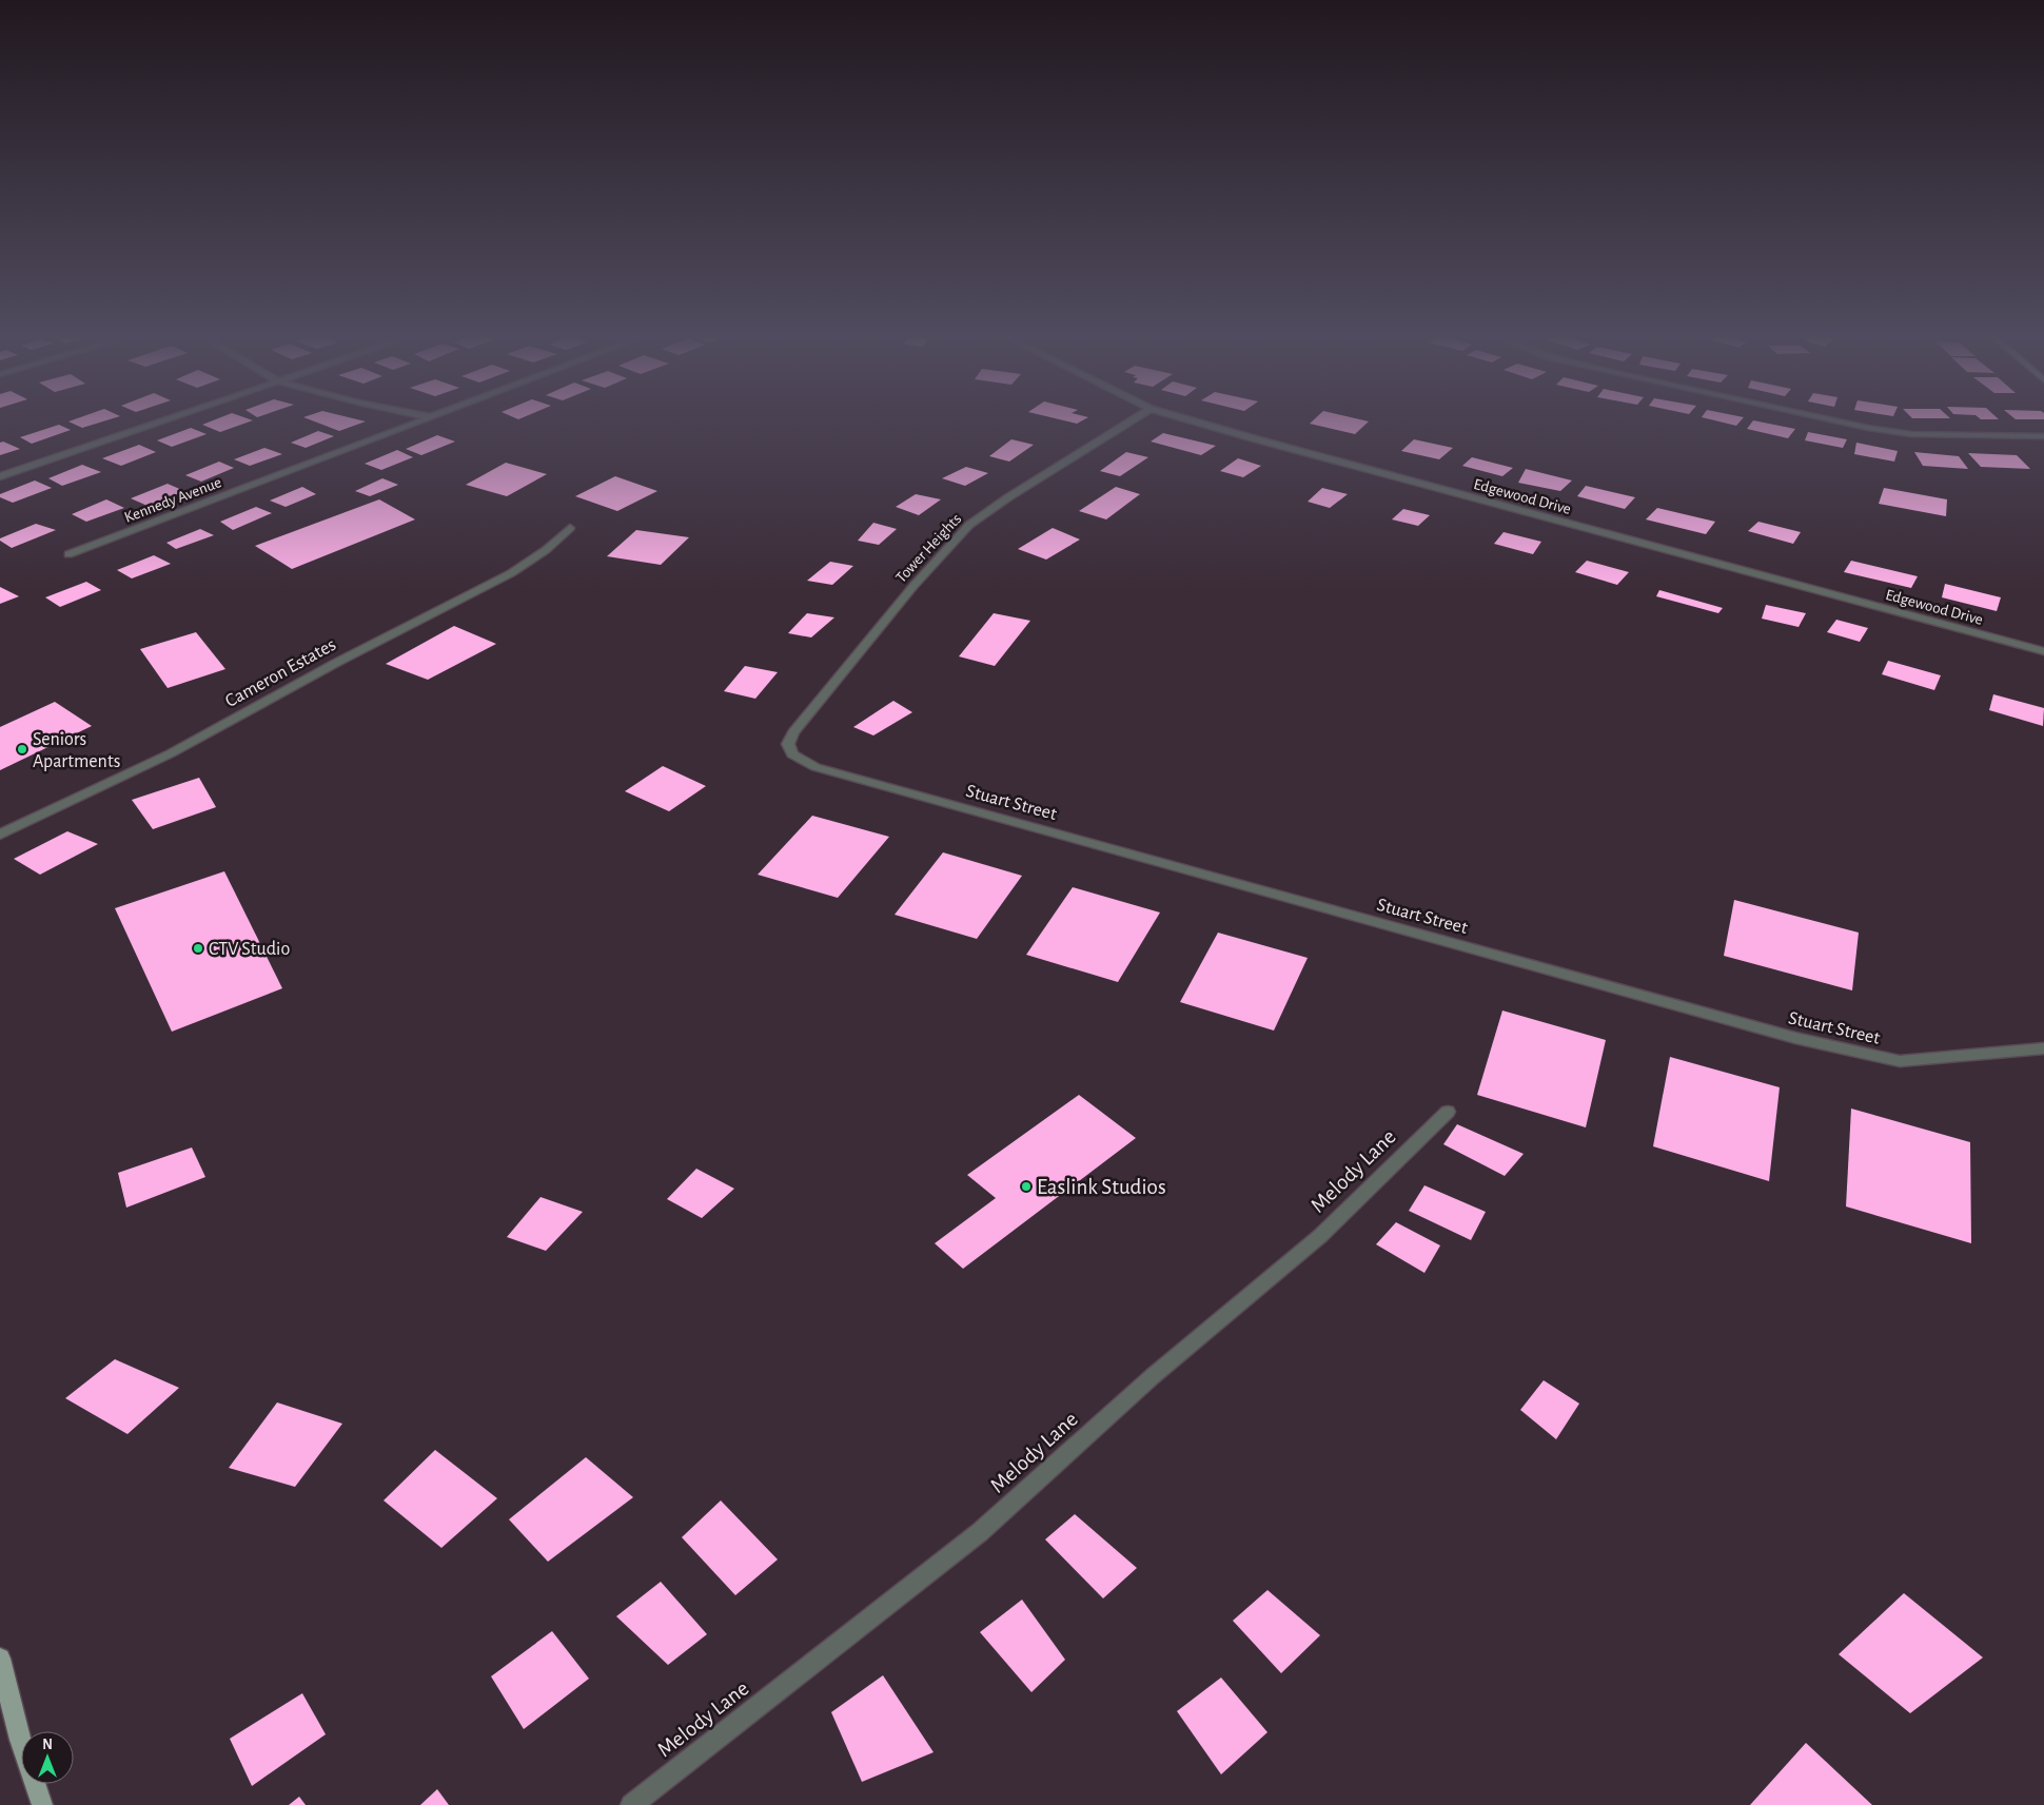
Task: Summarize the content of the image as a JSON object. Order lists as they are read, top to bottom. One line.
{"streets":{"street":["Edgewood Drive","Kennedy Avenue","Tower Heights","Cameron Estates","Stuart Street","Melody Lane"]},"crossings":[["Tower Heights","Stuart Street"]],"places":["Seniors Apartments","CTV Studio","Easlink Studios"],"north":"top"}
